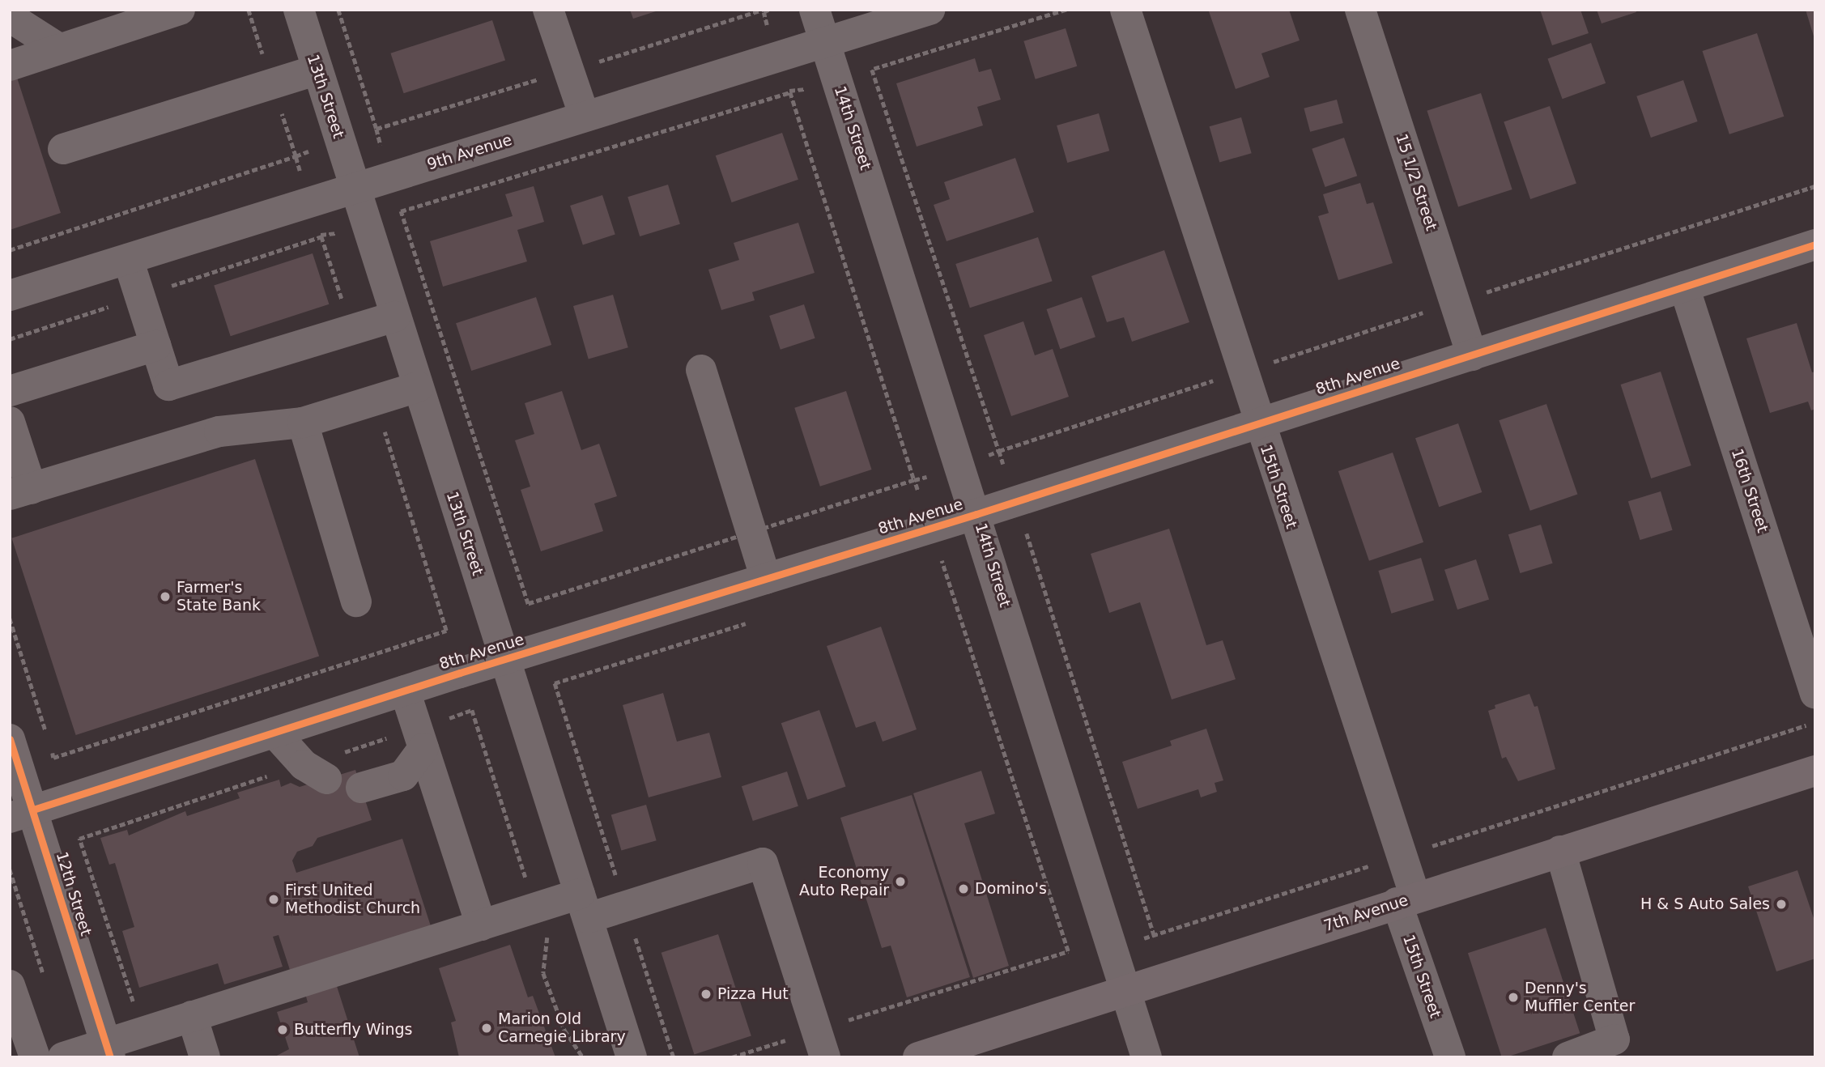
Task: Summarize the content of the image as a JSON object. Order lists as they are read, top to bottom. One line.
{"streets":{"main road":["7th Avenue"],"street":["13th Street","14th Street","9th Avenue","15 1/2 Street","8th Avenue","15th Street","16th Street","12th Street"]},"crossings":[["13th Street","9th Avenue"],["13th Street","8th Avenue"],["14th Street","9th Avenue"],["14th Street","8th Avenue"],["14th Street","7th Avenue"],["15 1/2 Street","8th Avenue"],["8th Avenue","15th Street"],["8th Avenue","16th Street"],["8th Avenue","12th Street"],["15th Street","7th Avenue"]],"places":["Farmer's State Bank","Economy Auto Repair","Domino's","First United Methodist Church","H & S Auto Sales","Pizza Hut","Denny's Muffler Center","Marion Old Carnegie Library","Butterfly Wings"]}
